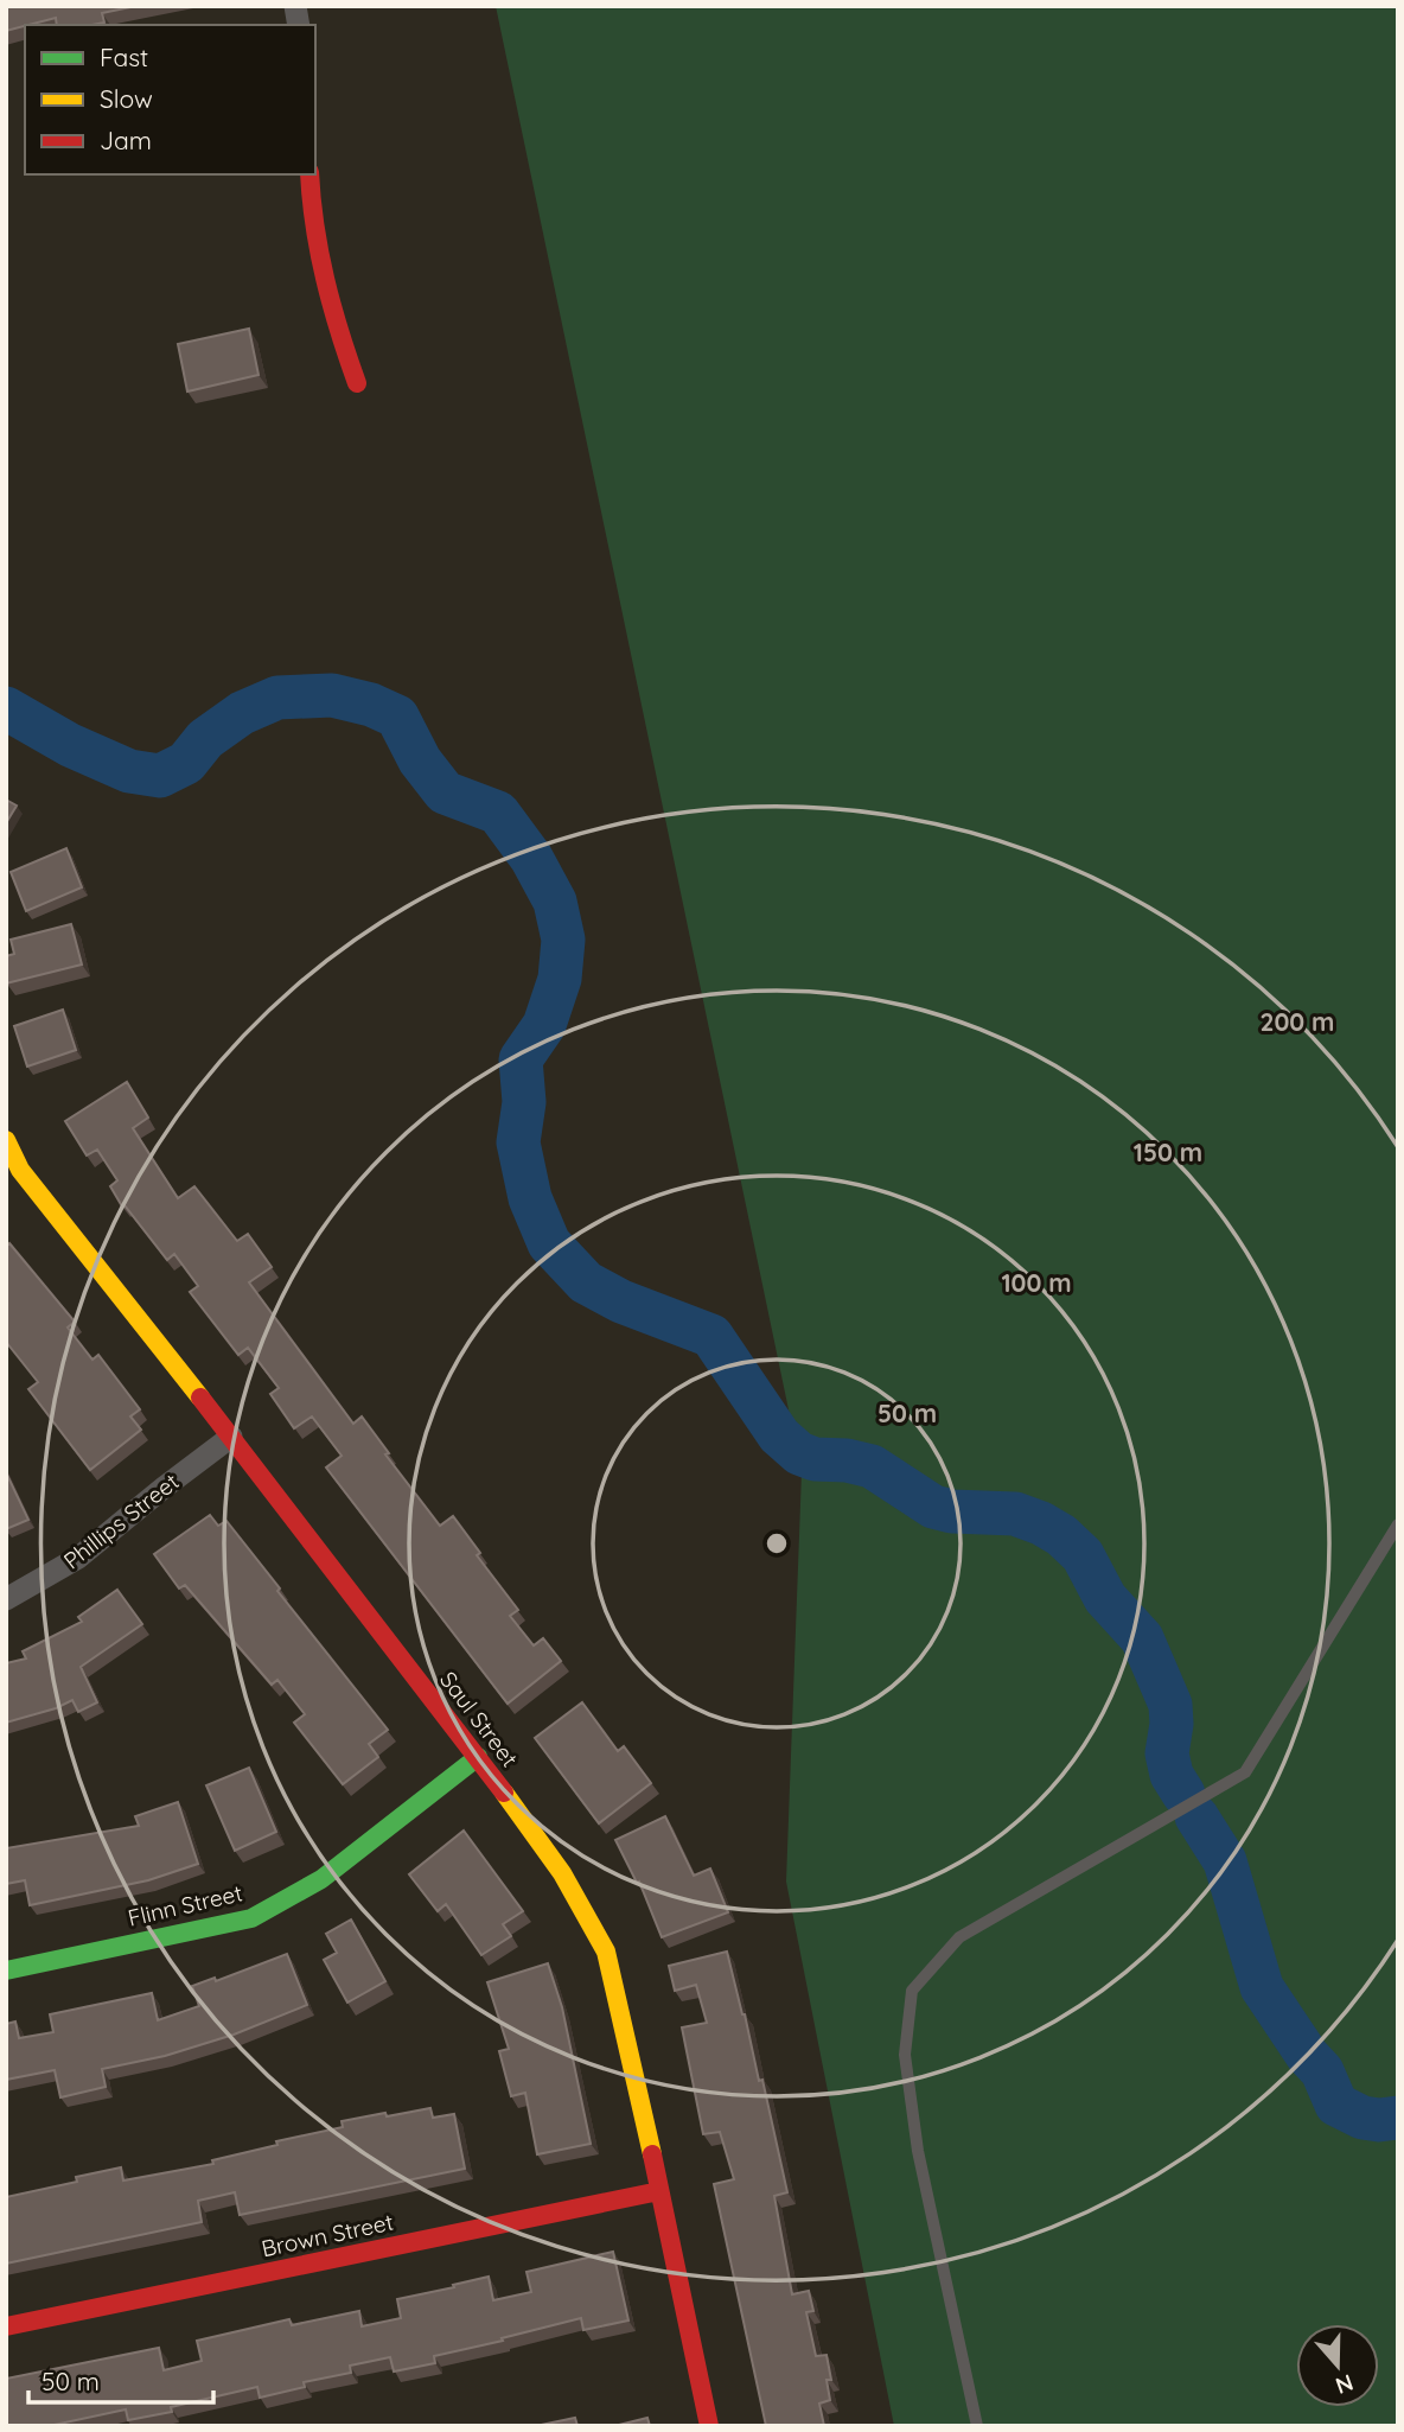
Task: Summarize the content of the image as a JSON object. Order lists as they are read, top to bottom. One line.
{"streets":{"street":["Phillips Street","Saul Street","Flinn Street","Brown Street"]},"crossings":[["Phillips Street","Saul Street"],["Saul Street","Flinn Street"],["Saul Street","Brown Street"]],"legend":["Fast","Slow","Jam"],"scale_bar":"50 m","north":"bottom","rings":["200 m","150 m","100 m","50 m"]}
